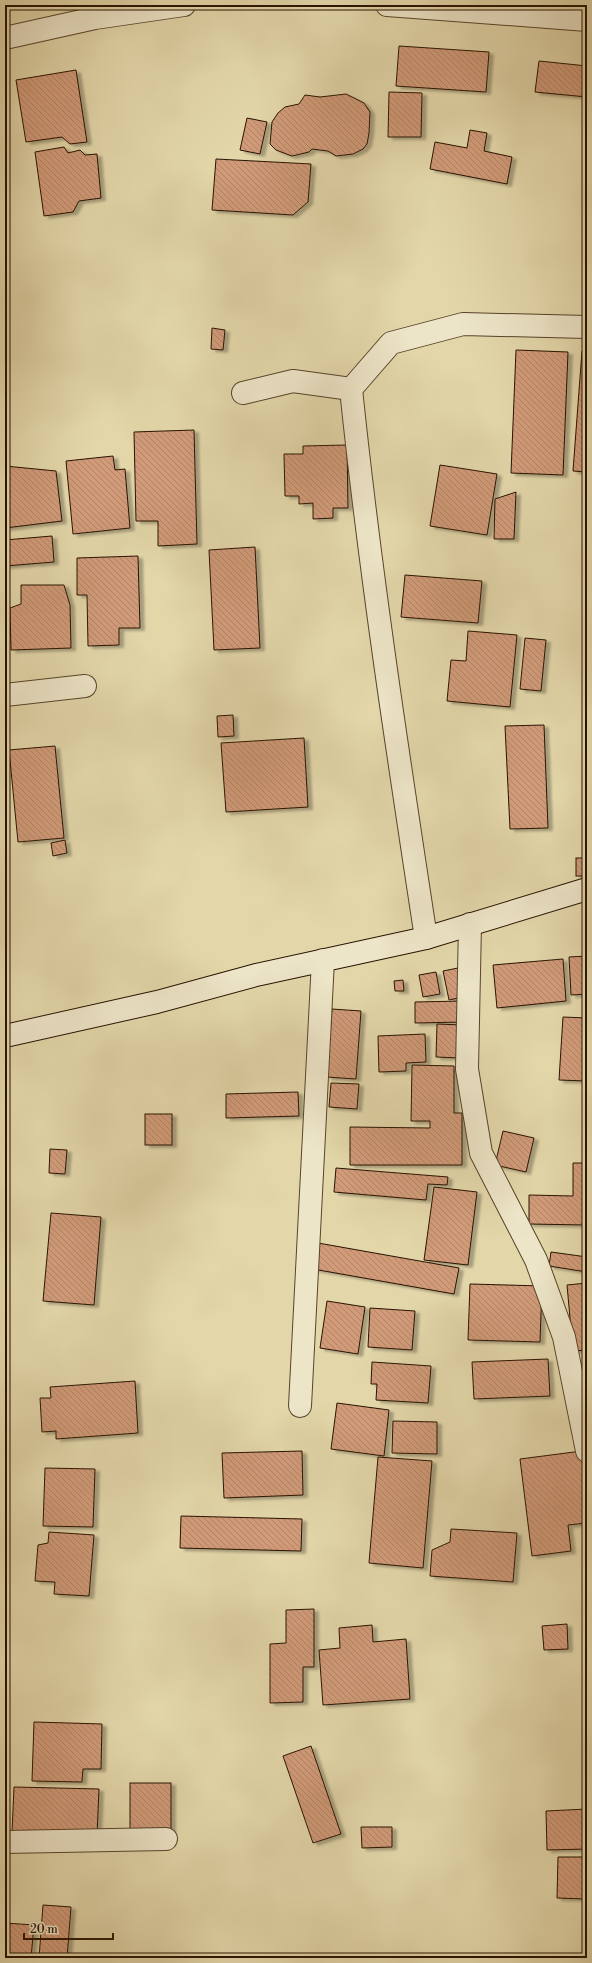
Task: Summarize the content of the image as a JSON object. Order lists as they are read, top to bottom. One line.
{"scale_bar":"20 m"}
